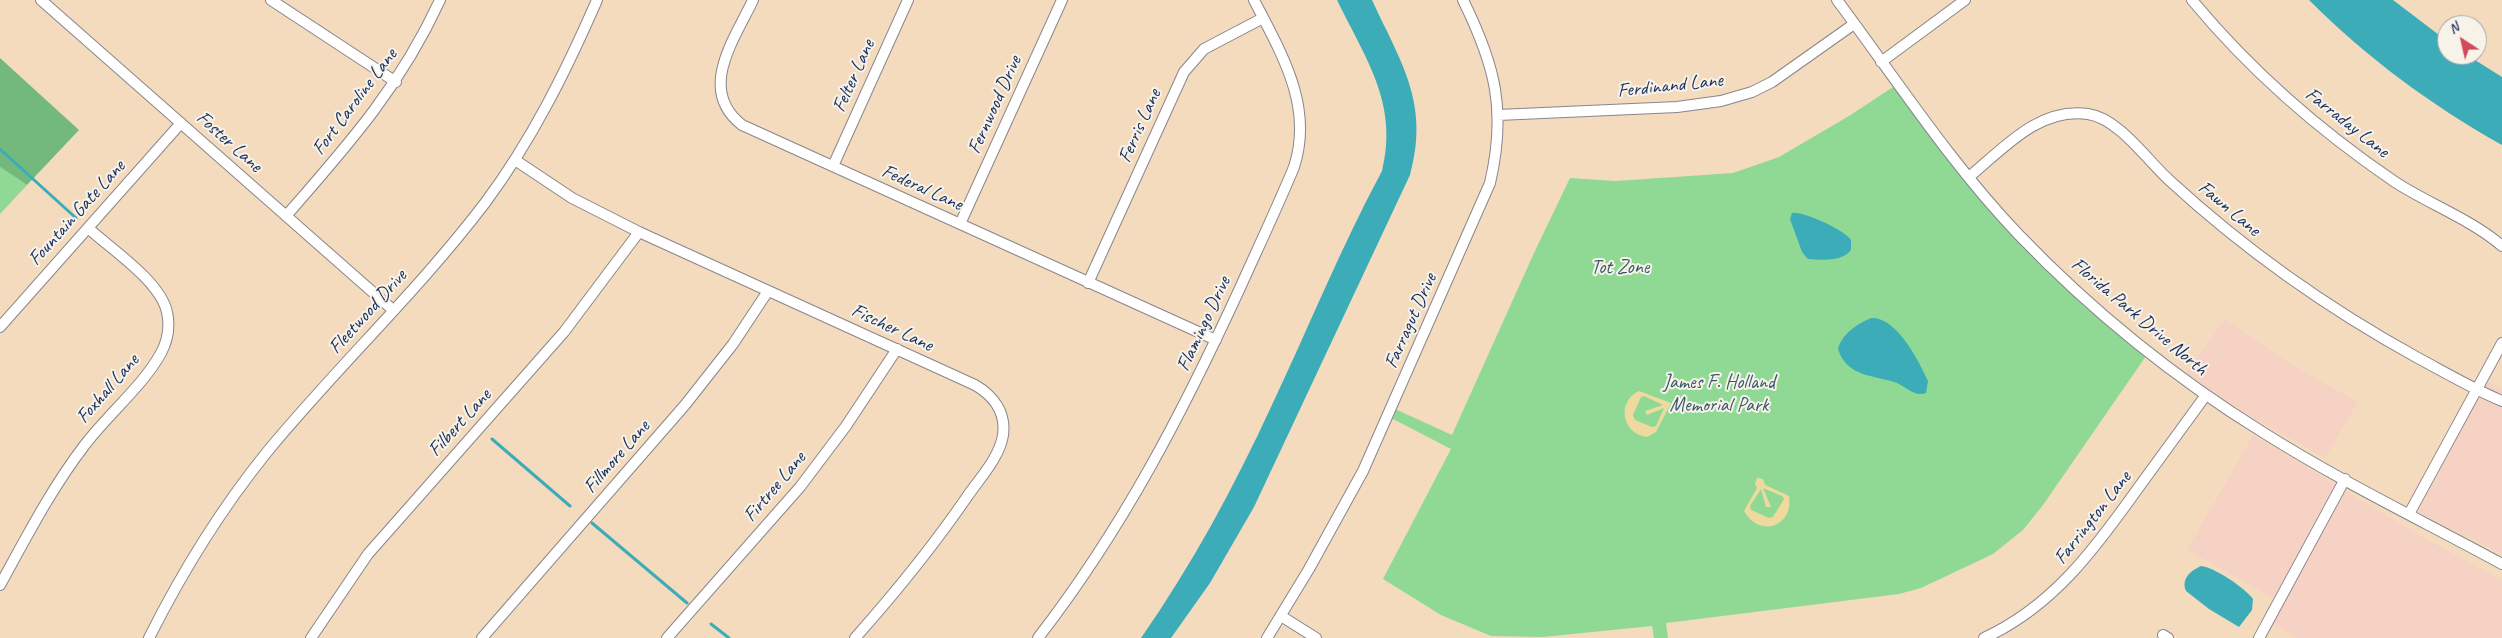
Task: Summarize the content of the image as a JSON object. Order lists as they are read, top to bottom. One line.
{"streets":{"street":["Felter Lane","Ferdinand Lane","Fort Caroline Lane","Fernwood Drive","Farraday Lane","Ferris Lane","Foster Lane","Federal Lane","Fawn Lane","Fountain Gate Lane","Fleetwood Drive","Florida Park Drive North","Farragut Drive","Flamingo Drive","Fischer Lane","Foxhall Lane","Filbert Lane","Fillmore Lane","Firtree Lane","Farrington Lane"]},"crossings":[["Felter Lane","Federal Lane"],["Ferdinand Lane","Florida Park Drive North"],["Ferdinand Lane","Farragut Drive"],["Fort Caroline Lane","Foster Lane"],["Fernwood Drive","Federal Lane"],["Ferris Lane","Federal Lane"],["Ferris Lane","Flamingo Drive"],["Foster Lane","Fountain Gate Lane"],["Foster Lane","Fleetwood Drive"],["Federal Lane","Flamingo Drive"],["Fawn Lane","Florida Park Drive North"],["Fountain Gate Lane","Foxhall Lane"],["Fleetwood Drive","Fischer Lane"],["Florida Park Drive North","Farrington Lane"],["Fischer Lane","Filbert Lane"],["Fischer Lane","Fillmore Lane"],["Fischer Lane","Firtree Lane"]],"parks":["Tot Zone","James F. Holland Memorial Park"],"north":"top left"}
